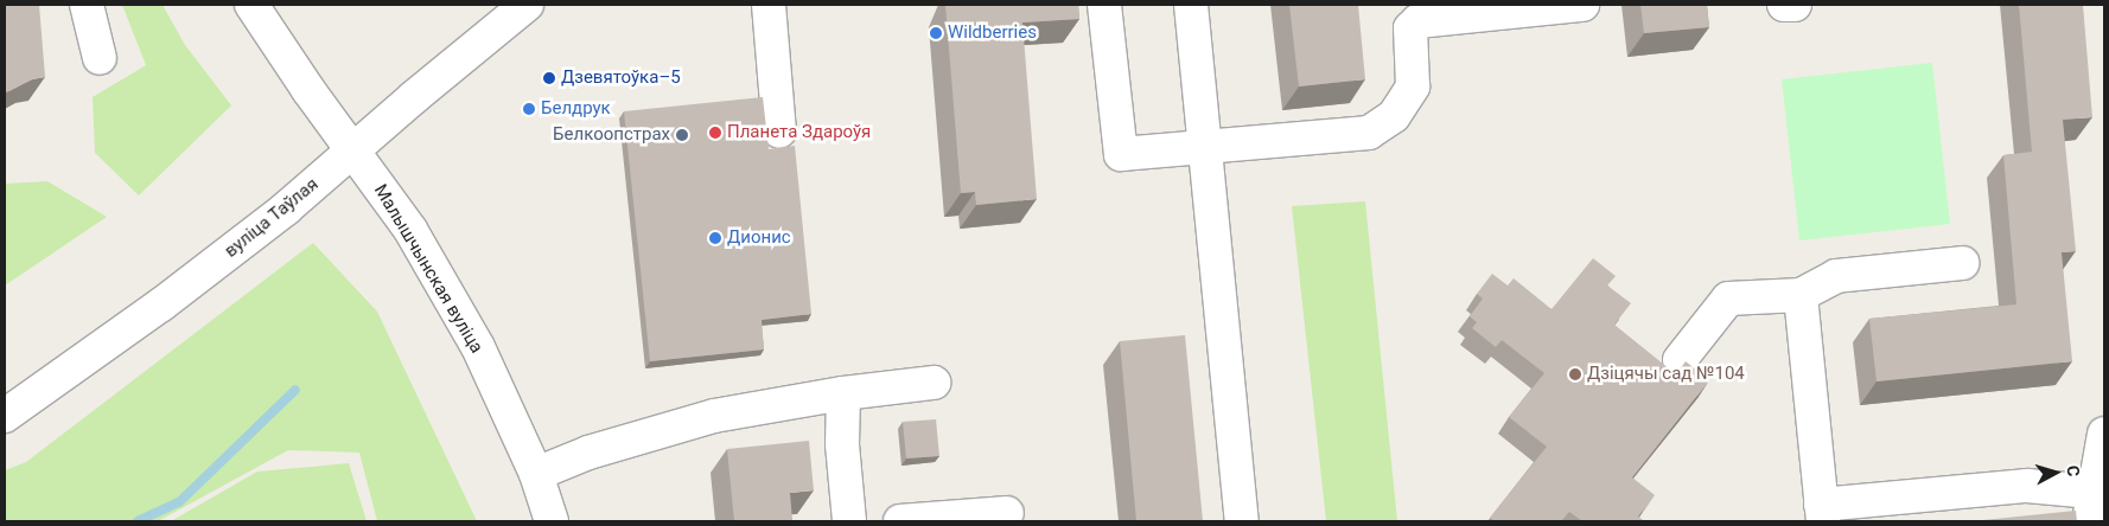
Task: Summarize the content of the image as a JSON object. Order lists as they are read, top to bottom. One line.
{"streets":{"street":["вуліца Таўлая","Малышчынская вуліца"]},"crossings":[["вуліца Таўлая","Малышчынская вуліца"]],"places":["Wildberries","Дзевятоўка–5","Белдрук","Планета Здароўя","Белкоопстрах","Дионис","Дзіцячы сад №104"],"north":"right"}
